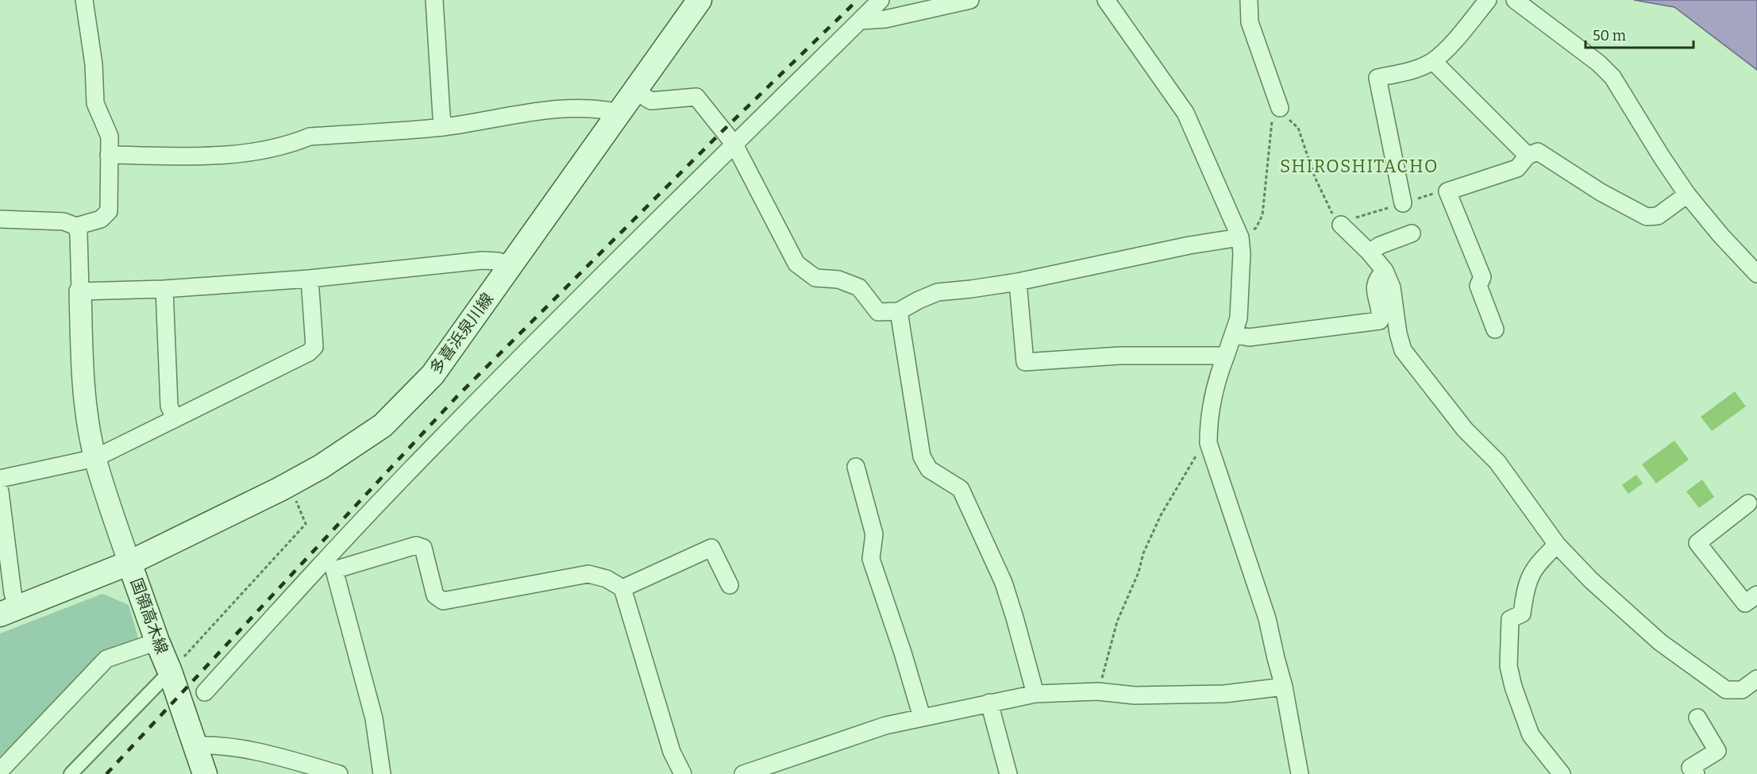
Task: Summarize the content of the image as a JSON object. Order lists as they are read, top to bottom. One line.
{"streets":{"main road":["多喜浜泉川線","国領高木線"]},"crossings":[["多喜浜泉川線","国領高木線"]],"districts":["SHIROSHITACHO"],"scale_bar":"50 m"}
